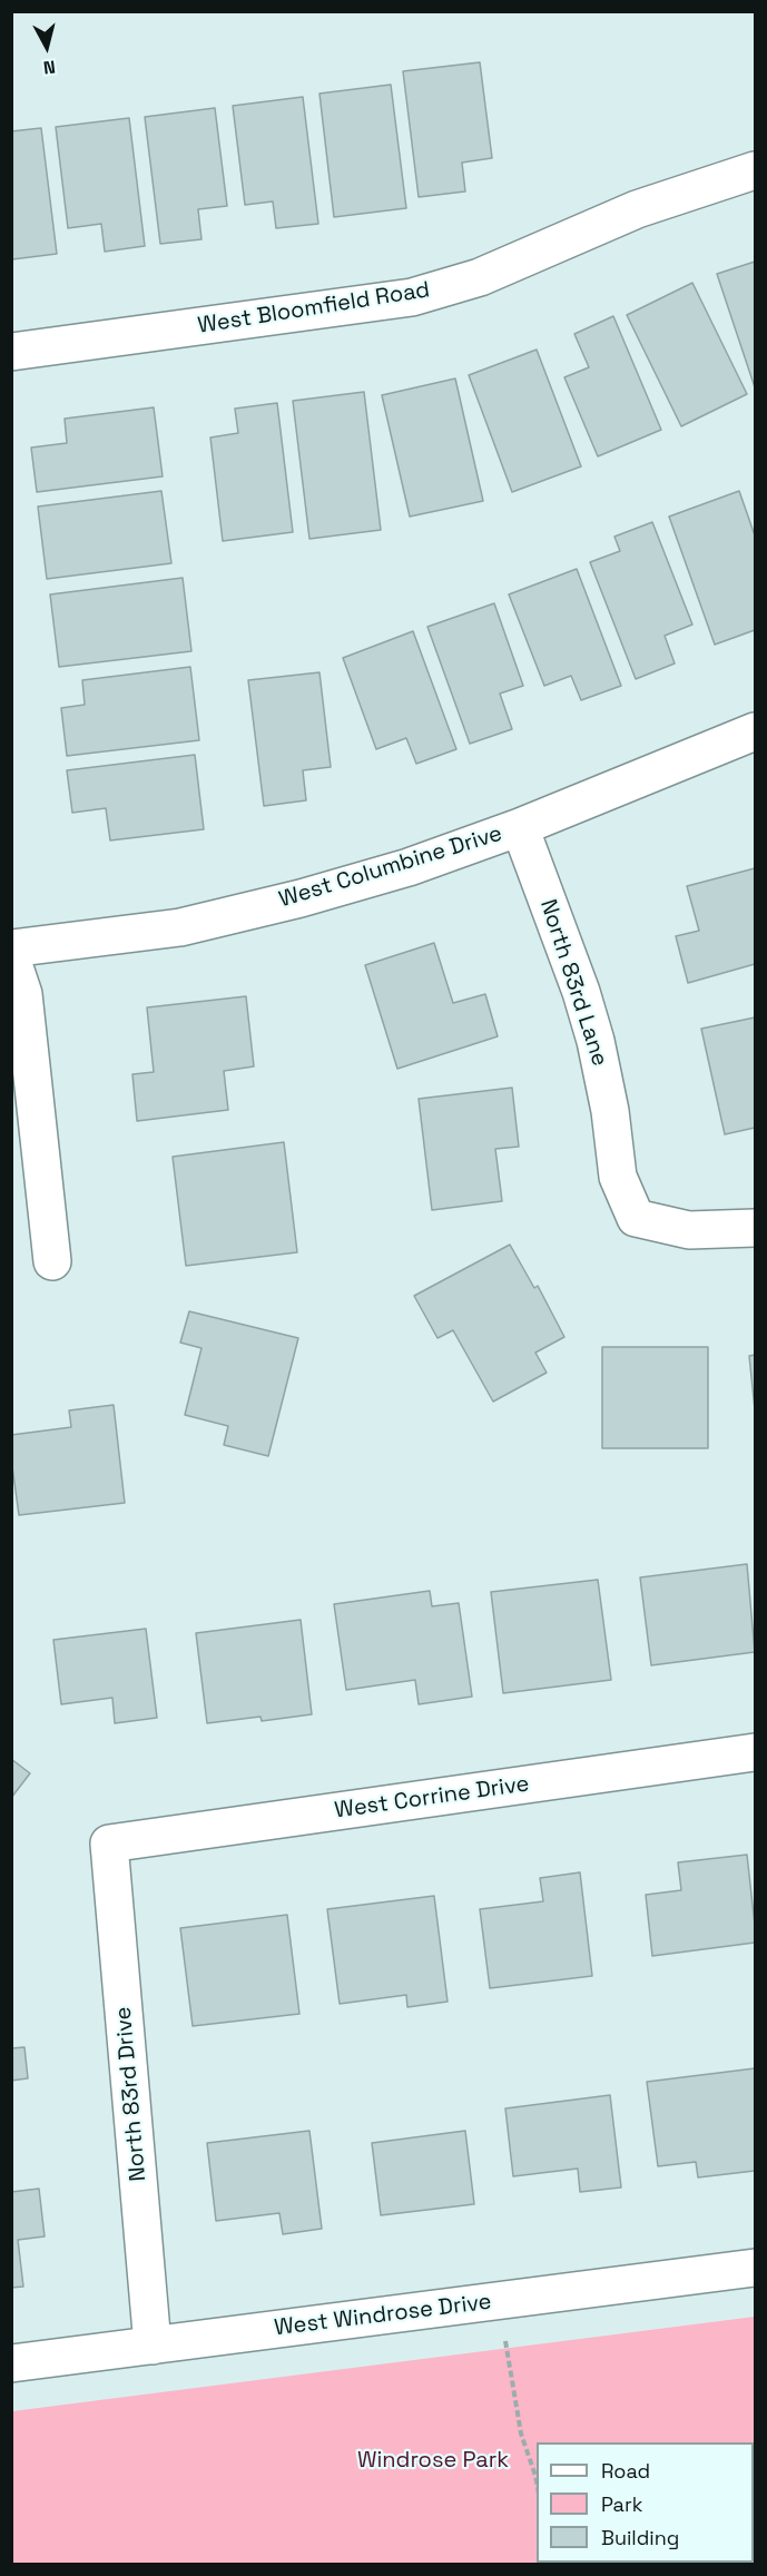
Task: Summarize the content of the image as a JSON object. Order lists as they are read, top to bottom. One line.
{"streets":{"street":["West Bloomfield Road","West Columbine Drive","North 83rd Lane","West Corrine Drive","North 83rd Drive","West Windrose Drive"]},"crossings":[["West Columbine Drive","North 83rd Lane"],["West Corrine Drive","North 83rd Drive"],["North 83rd Drive","West Windrose Drive"]],"parks":["Windrose Park"],"legend":["Road","Park","Building"],"north":"bottom"}
